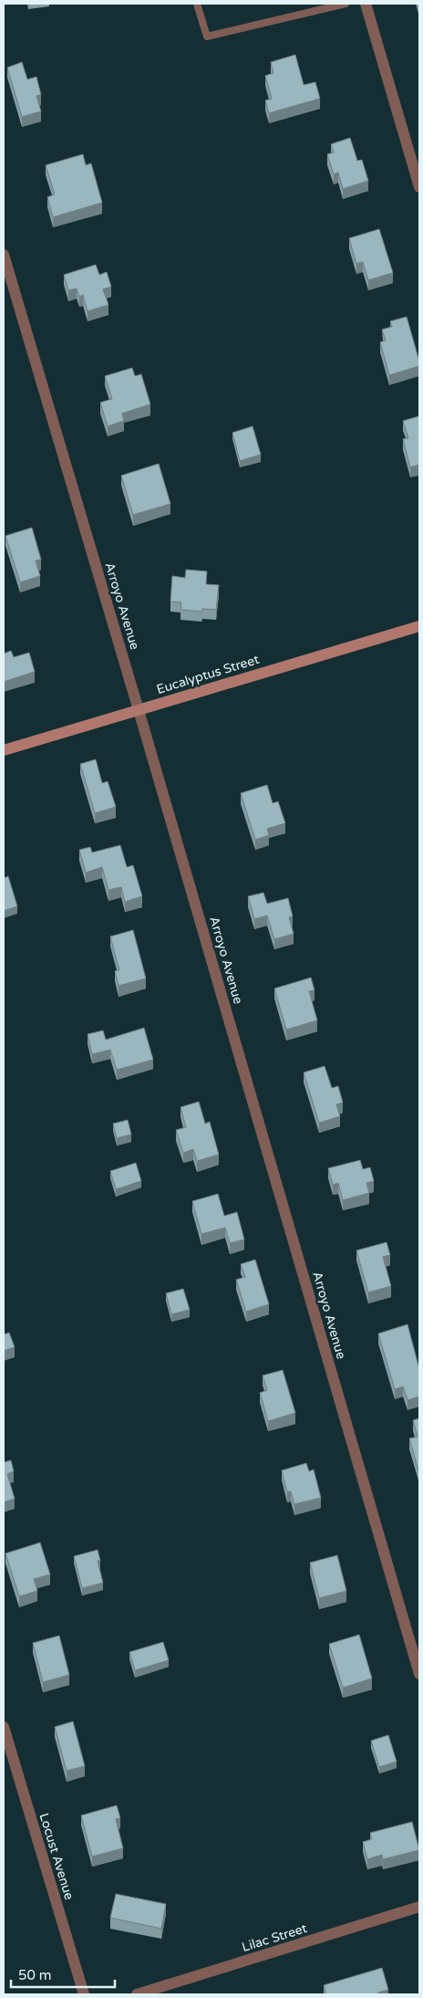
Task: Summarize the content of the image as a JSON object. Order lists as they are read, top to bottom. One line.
{"streets":{"main road":["Eucalyptus Street"],"street":["Arroyo Avenue","Locust Avenue","Lilac Street"]},"crossings":[["Arroyo Avenue","Eucalyptus Street"]],"scale_bar":"50 m"}
